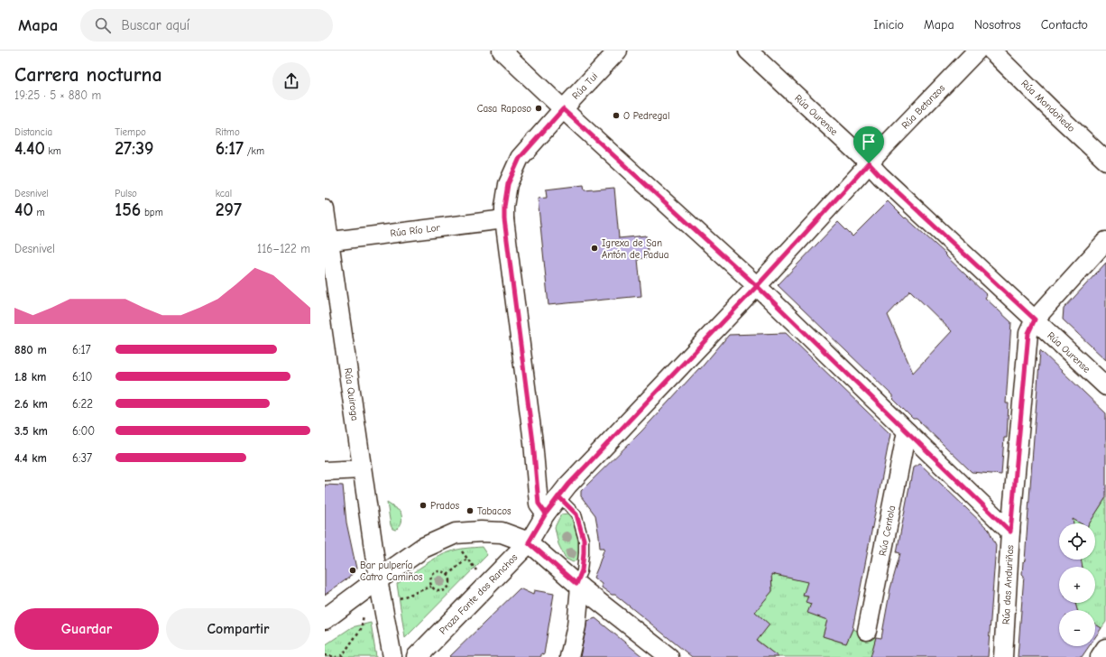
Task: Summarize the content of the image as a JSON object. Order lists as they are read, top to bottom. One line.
{"streets":{"street":["Rúa Tui","Rúa Mondoñedo","Rúa Betanzos","Rúa Ourense","Rúa Río Lor","Rúa Quiroga","Rúa Centola","Rúa das Anduriñas","Praza Fonte dos Ranchos"]},"crossings":[["Rúa Tui","Rúa Betanzos"],["Rúa Tui","Rúa Río Lor"],["Rúa Betanzos","Rúa Ourense"],["Rúa Betanzos","Praza Fonte dos Ranchos"],["Rúa Ourense","Rúa das Anduriñas"],["Rúa Río Lor","Rúa Quiroga"],["Rúa Quiroga","Praza Fonte dos Ranchos"]],"places":["Casa Raposo","O Pedregal","Igrexa de San Antón de Padua","Prados","Tabacos","Bar pulpería Catro Camiños"],"page":{"header":"Mapa","search":"Buscar aquí","nav":["Inicio","Mapa","Nosotros","Contacto"],"heading":["Carrera nocturna","19:25 · 5 × 880 m"],"stats":[["Distancia","4.40 km"],["Tiempo","27:39"],["Ritmo","6:17 /km"],["Desnivel","40 m"],["Pulso","156 bpm"],["kcal","297"]],"chart":["Desnivel","116–122 m"],"list":[{"name":"880 m","note":"6:17"},{"name":"1.8 km","note":"6:10"},{"name":"2.6 km","note":"6:22"},{"name":"3.5 km","note":"6:00"},{"name":"4.4 km","note":"6:37"}],"map_buttons":["+","−"],"buttons":["Guardar","Compartir"]}}
